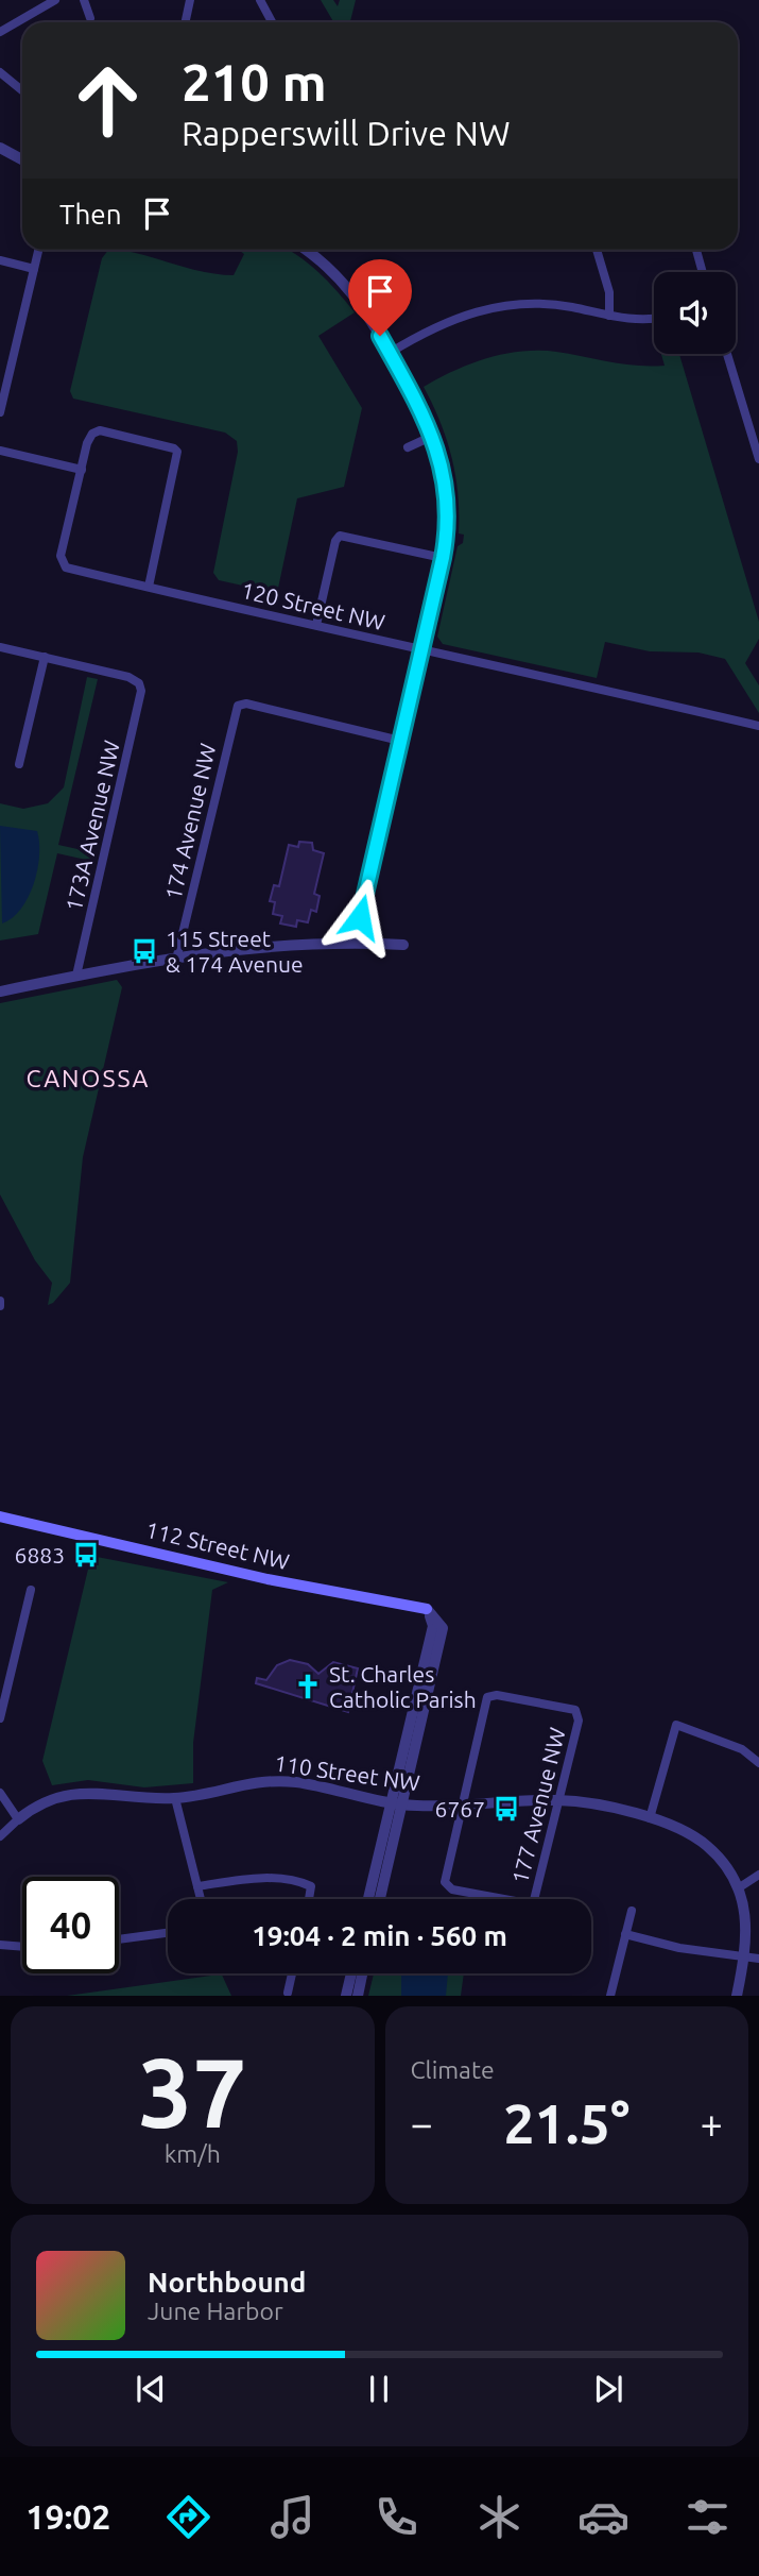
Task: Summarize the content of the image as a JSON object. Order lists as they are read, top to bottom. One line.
{"streets":{"main road":["112 Street NW"],"street":["120 Street NW","174 Avenue NW","173A Avenue NW","110 Street NW","177 Avenue NW"]},"crossings":[["110 Street NW","177 Avenue NW"]],"districts":["CANOSSA"],"places":{"bus stop":["115 Street & 174 Avenue","6883","6767"],"church":["St. Charles Catholic Parish"]},"page":{"turn":["210 m","Rapperswill Drive NW"],"then":"Then","limit":"40","trip":"19:04 · 2 min · 560 m","tile":[["37","km/h"],"Climate"],"heat":["−","21.5°","+"],"song":["Northbound","June Harbor"],"tabs":"19:02"}}
